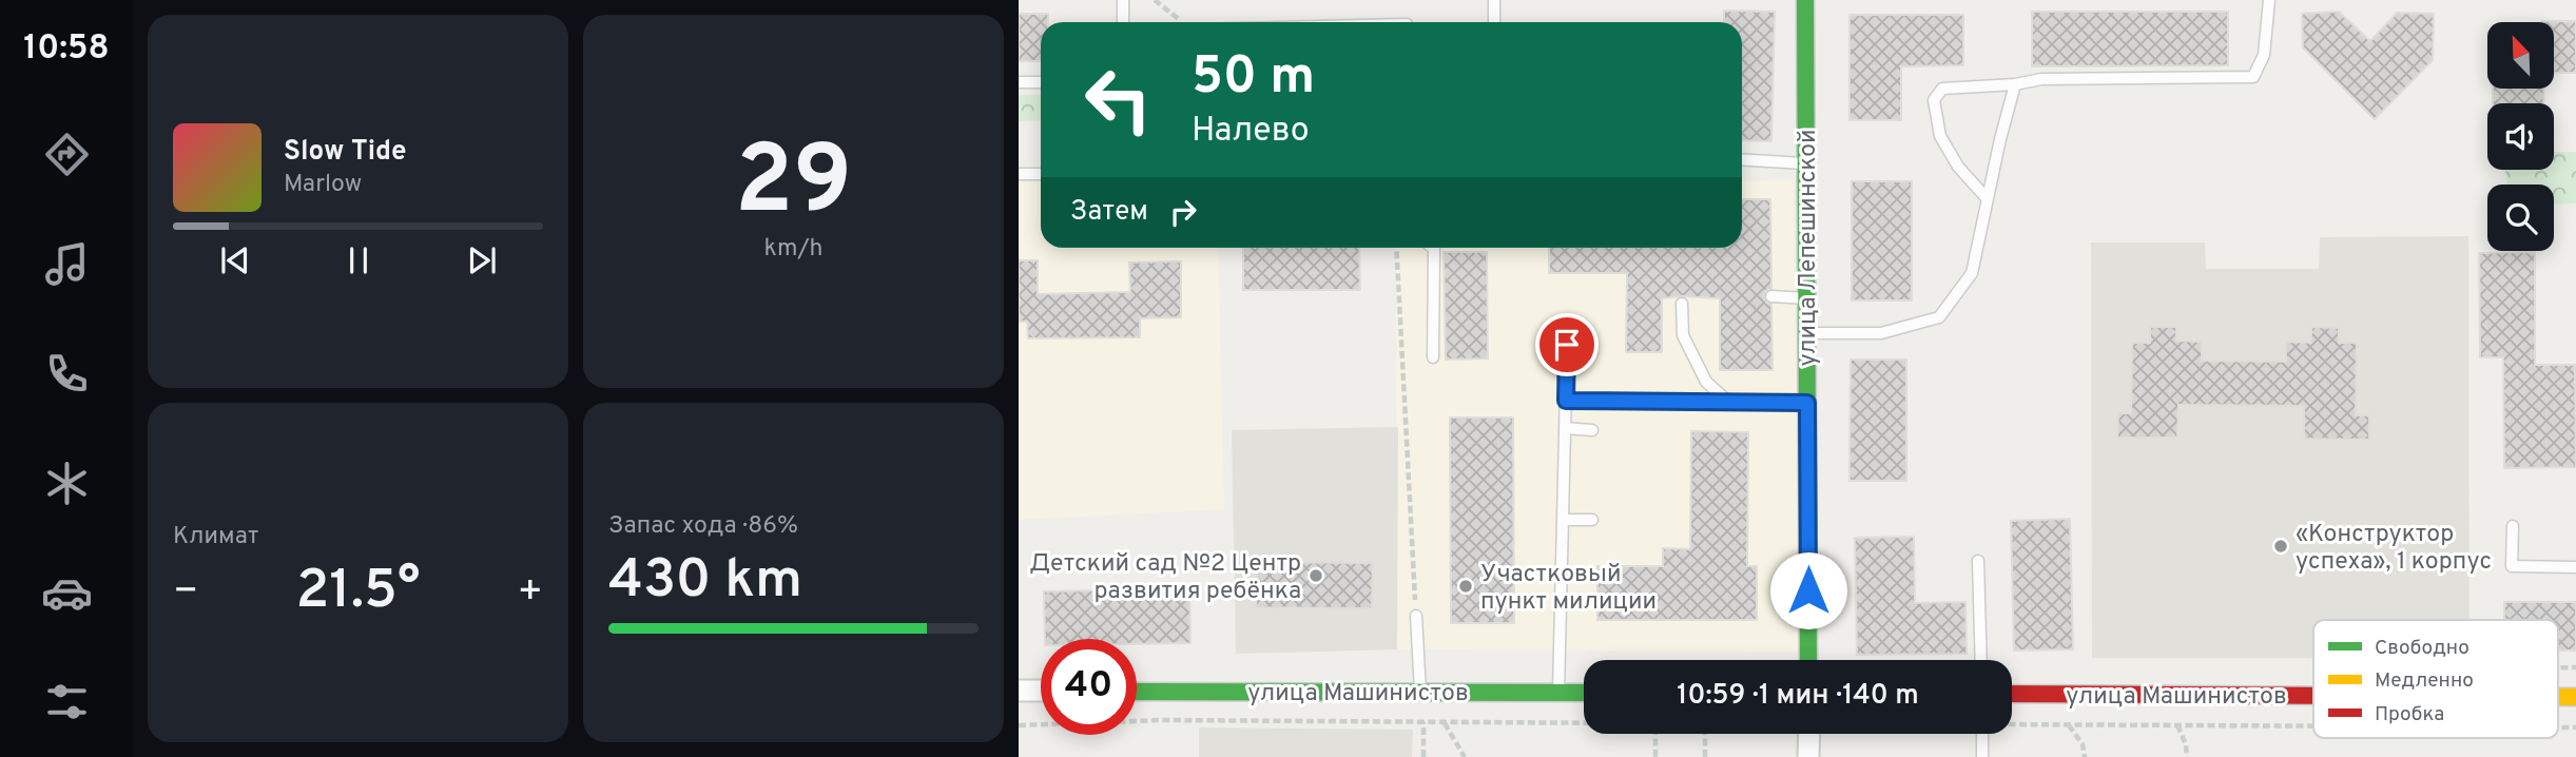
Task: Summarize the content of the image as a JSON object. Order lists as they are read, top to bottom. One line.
{"streets":{"street":["улица Лепешинской","улица Машинистов"]},"places":["«Конструктор успеха», 1 корпус","Детский сад №2 Центр развития ребёнка","Участковый пункт милиции"],"legend":["Свободно","Медленно","Пробка"],"north":"top left","page":{"tabs":"10:58","tile":[["29","km/h"],"Климат",["Запас хода · 86%","430 km"]],"turn":["50 m","Налево"],"song":["Slow Tide","Marlow"],"then":"Затем","heat":["−","21.5°","+"],"limit":"40","trip":"10:59 · 1 мин · 140 m"}}
